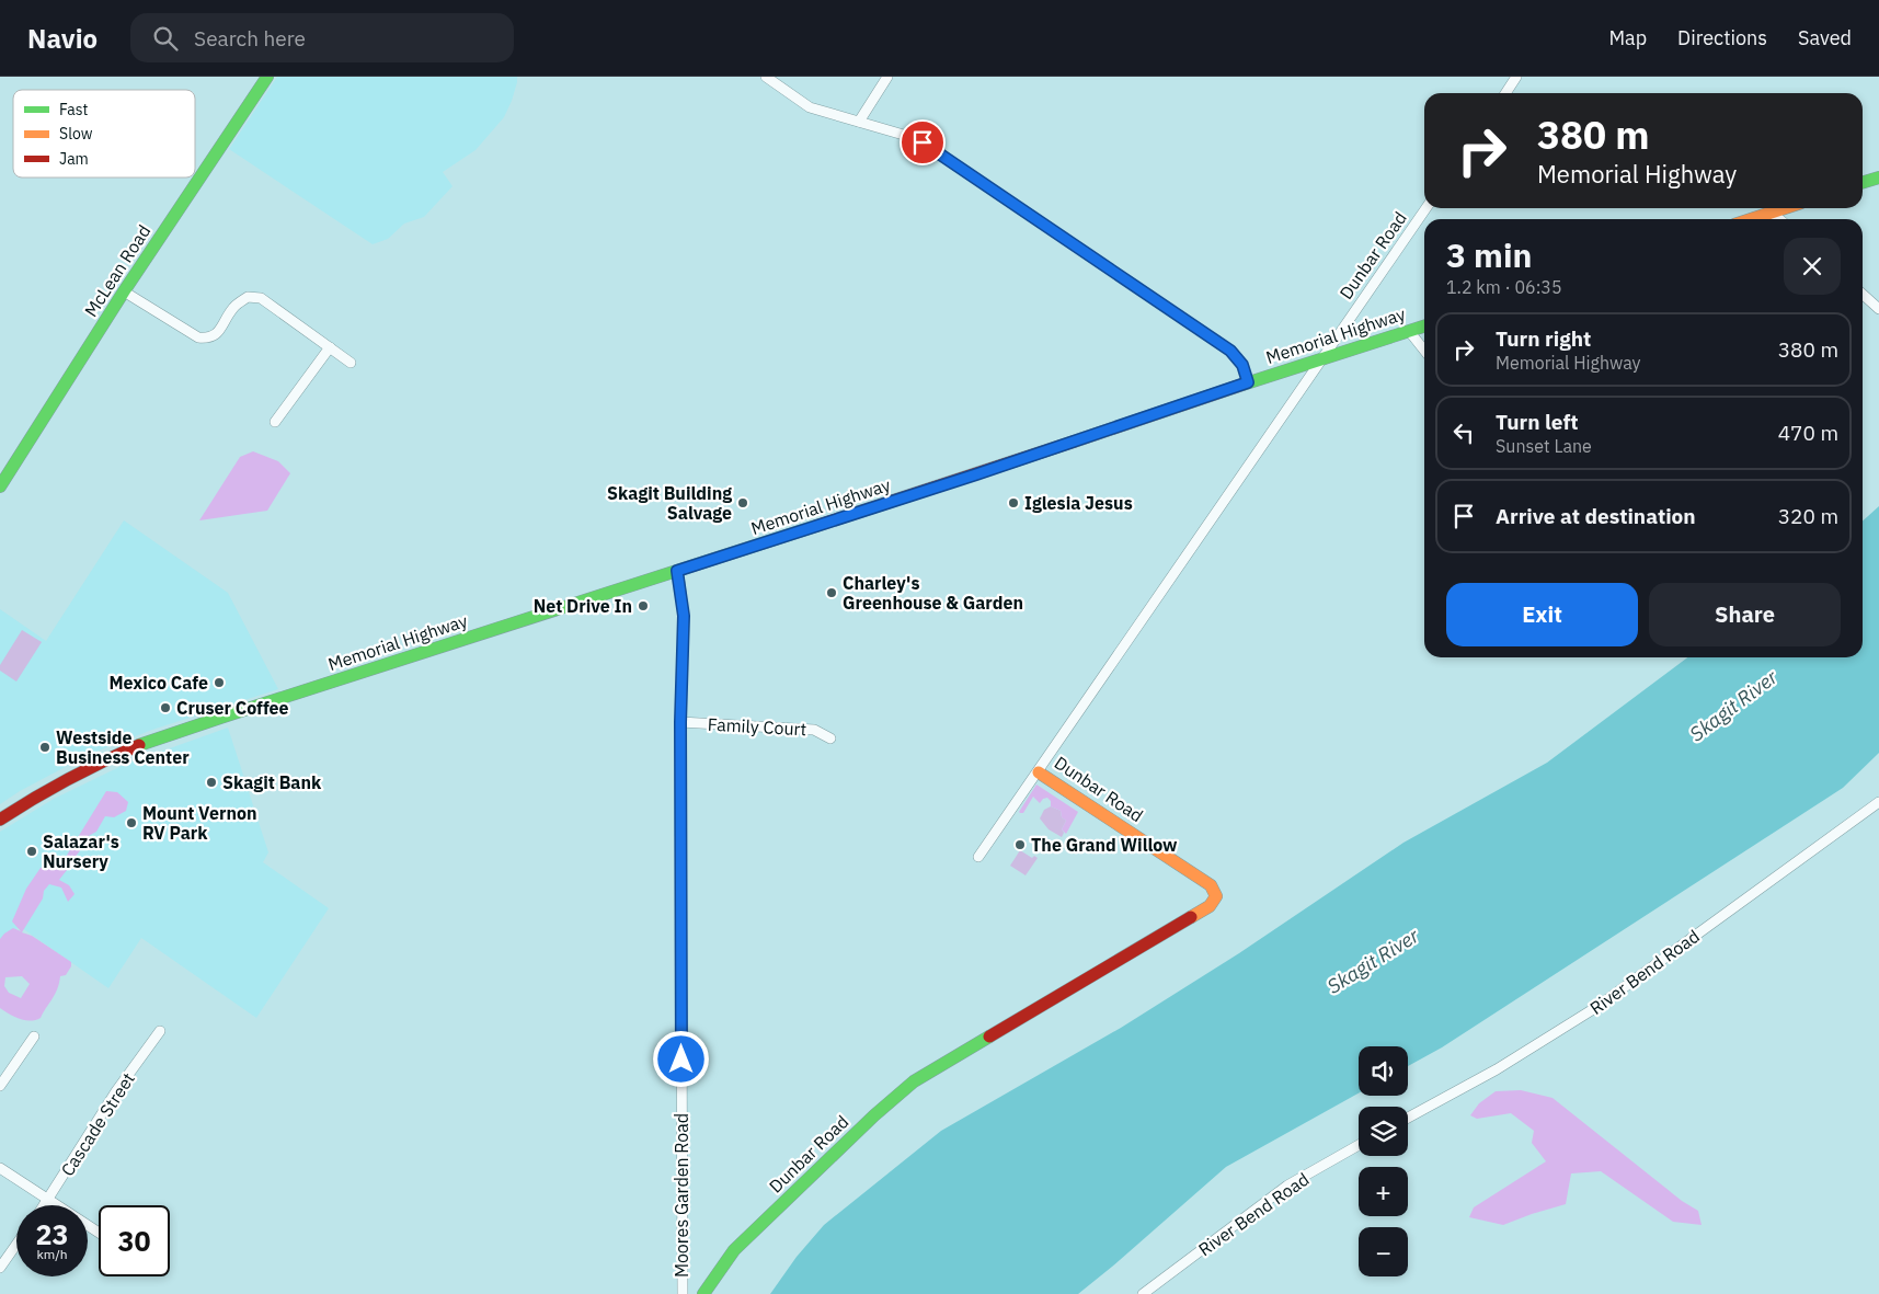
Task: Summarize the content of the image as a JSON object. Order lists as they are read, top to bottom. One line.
{"streets":{"main road":["Dunbar Road","McLean Road","Memorial Highway"],"street":["Family Court","River Bend Road","Cascade Street","Moores Garden Road"]},"crossings":[["Dunbar Road","Memorial Highway"],["Memorial Highway","Moores Garden Road"],["Family Court","Moores Garden Road"]],"water":["Skagit River"],"places":["Skagit Building Salvage","Iglesia Jesus","Charley's Greenhouse & Garden","Net Drive In","Mexico Cafe","Cruser Coffee","Westside Business Center","Skagit Bank","Mount Vernon RV Park","The Grand Willow","Salazar's Nursery"],"legend":["Fast","Slow","Jam"],"page":{"header":"Navio","search":"Search here","nav":["Map","Directions","Saved"],"turn":["380 m","Memorial Highway"],"heading":["3 min","1.2 km · 06:35"],"list":[{"name":"Turn right","note":"Memorial Highway","value":"380 m"},{"name":"Turn left","note":"Sunset Lane","value":"470 m"},{"name":"Arrive at destination","value":"320 m"}],"buttons":["Exit","Share"],"map_buttons":["+","−"],"speed":"23 km/h","limit":"30"}}
